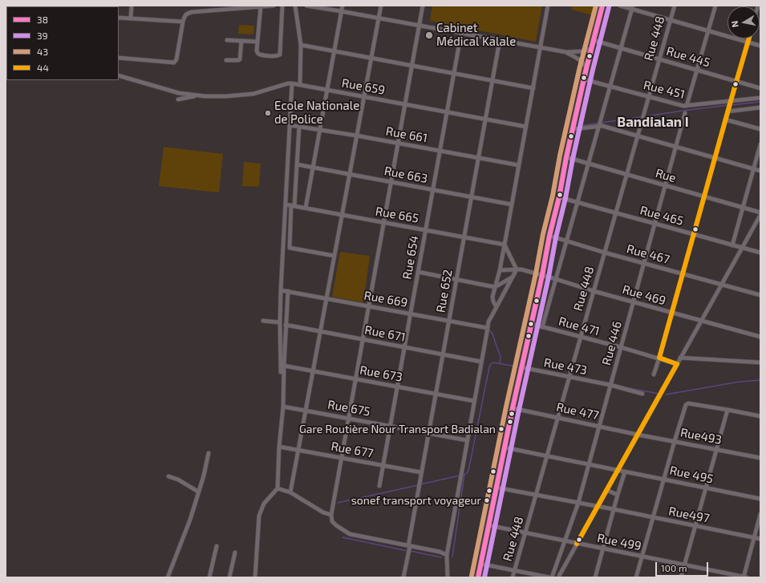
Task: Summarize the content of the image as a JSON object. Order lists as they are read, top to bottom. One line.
{"streets":{"street":["Rue 448","Rue 445","Rue 659","Rue 451","Rue 661","Rue 663","Rue","Rue 665","Rue 465","Rue 467","Rue 654","Rue 652","Rue 469","Rue 669","Rue 471","Rue 671","Rue 446","Rue 473","Rue 673","Rue 675","Rue 477","Rue493","Rue 677","Rue 495","Rue497","Rue 499"]},"crossings":[["Rue 448","Rue 445"],["Rue 448","Rue 451"],["Rue 448","Rue"],["Rue 448","Rue 465"],["Rue 448","Rue 467"],["Rue 448","Rue 469"],["Rue 448","Rue 471"],["Rue 448","Rue 473"],["Rue 448","Rue 477"],["Rue 448","Rue 495"],["Rue 448","Rue497"],["Rue 448","Rue 499"],["Rue 659","Rue 654"],["Rue 659","Rue 652"],["Rue 661","Rue 654"],["Rue 661","Rue 652"],["Rue 663","Rue 654"],["Rue 663","Rue 652"],["Rue","Rue 446"],["Rue 665","Rue 654"],["Rue 665","Rue 652"],["Rue 465","Rue 446"],["Rue 467","Rue 446"],["Rue 654","Rue 669"],["Rue 654","Rue 671"],["Rue 654","Rue 673"],["Rue 654","Rue 675"],["Rue 654","Rue 677"],["Rue 652","Rue 669"],["Rue 652","Rue 671"],["Rue 652","Rue 673"],["Rue 652","Rue 675"],["Rue 652","Rue 677"],["Rue 469","Rue 446"],["Rue 471","Rue 446"],["Rue 446","Rue 473"],["Rue 446","Rue 477"],["Rue 446","Rue 495"],["Rue 446","Rue497"],["Rue 446","Rue 499"],["Rue 477","Rue493"]],"districts":["Bandialan I"],"places":["Cabinet Médical Kalale","Ecole Nationale de Police","Gare Routière Nour Transport Badialan","sonef transport voyageur"],"lines":["transit line 38","transit line 43","transit line 39","transit line 44"],"legend":["38","39","43","44"],"scale_bar":"100 m","north":"left"}
